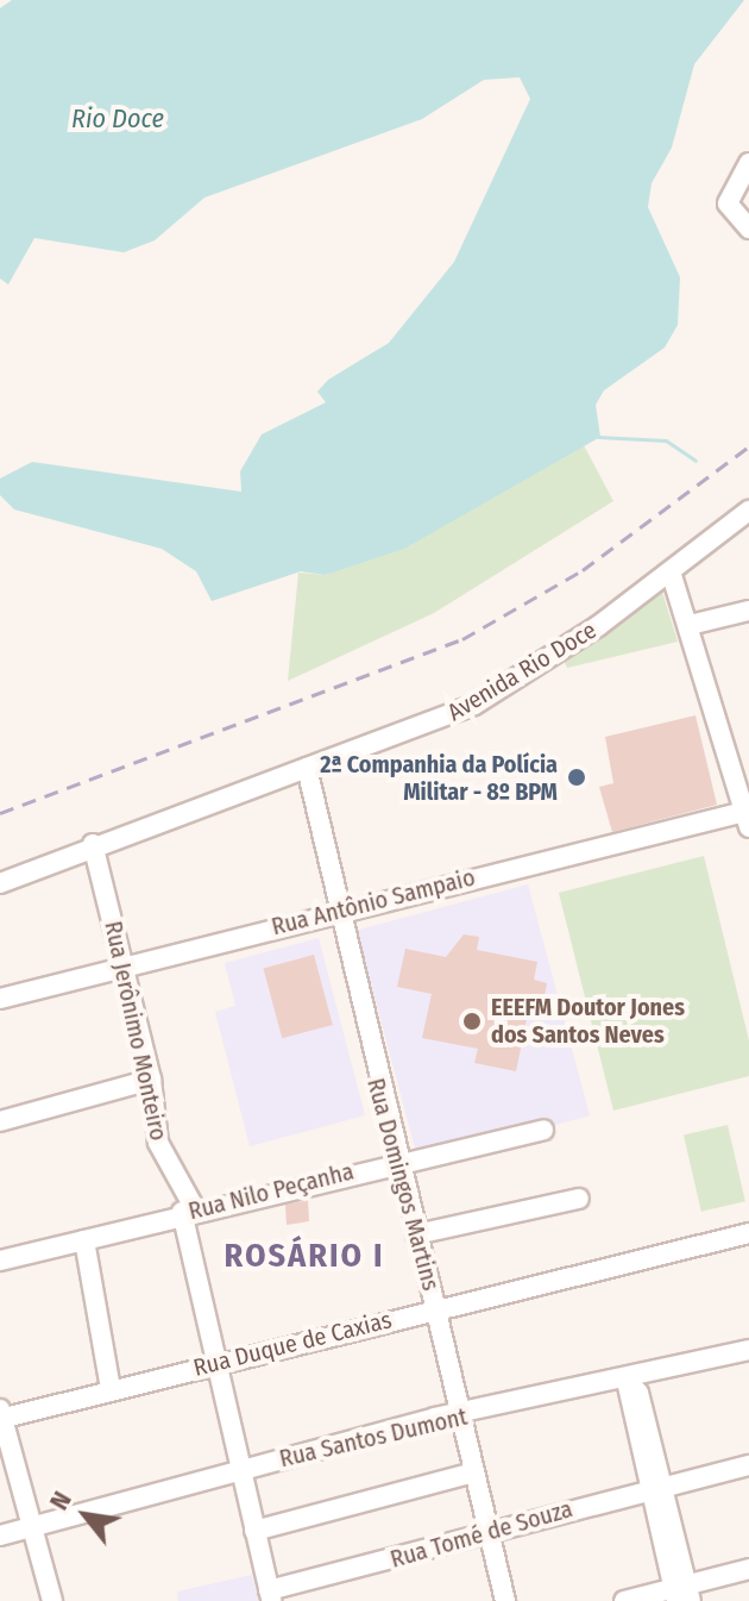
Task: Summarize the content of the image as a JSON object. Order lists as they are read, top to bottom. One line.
{"streets":{"street":["Avenida Rio Doce","Rua Antônio Sampaio","Rua Jerônimo Monteiro","Rua Domingos Martins","Rua Nilo Peçanha","Rua Duque de Caxias","Rua Santos Dumont","Rua Tomé de Souza"]},"crossings":[["Avenida Rio Doce","Rua Jerônimo Monteiro"],["Avenida Rio Doce","Rua Domingos Martins"],["Rua Antônio Sampaio","Rua Jerônimo Monteiro"],["Rua Antônio Sampaio","Rua Domingos Martins"],["Rua Jerônimo Monteiro","Rua Nilo Peçanha"],["Rua Jerônimo Monteiro","Rua Duque de Caxias"],["Rua Jerônimo Monteiro","Rua Santos Dumont"],["Rua Jerônimo Monteiro","Rua Tomé de Souza"],["Rua Domingos Martins","Rua Nilo Peçanha"],["Rua Domingos Martins","Rua Duque de Caxias"],["Rua Domingos Martins","Rua Santos Dumont"],["Rua Domingos Martins","Rua Tomé de Souza"]],"districts":["ROSÁRIO I"],"water":["Rio Doce"],"places":["2ª Companhia da Polícia Militar - 8º BPM","EEEFM Doutor Jones dos Santos Neves"],"north":"top left"}
